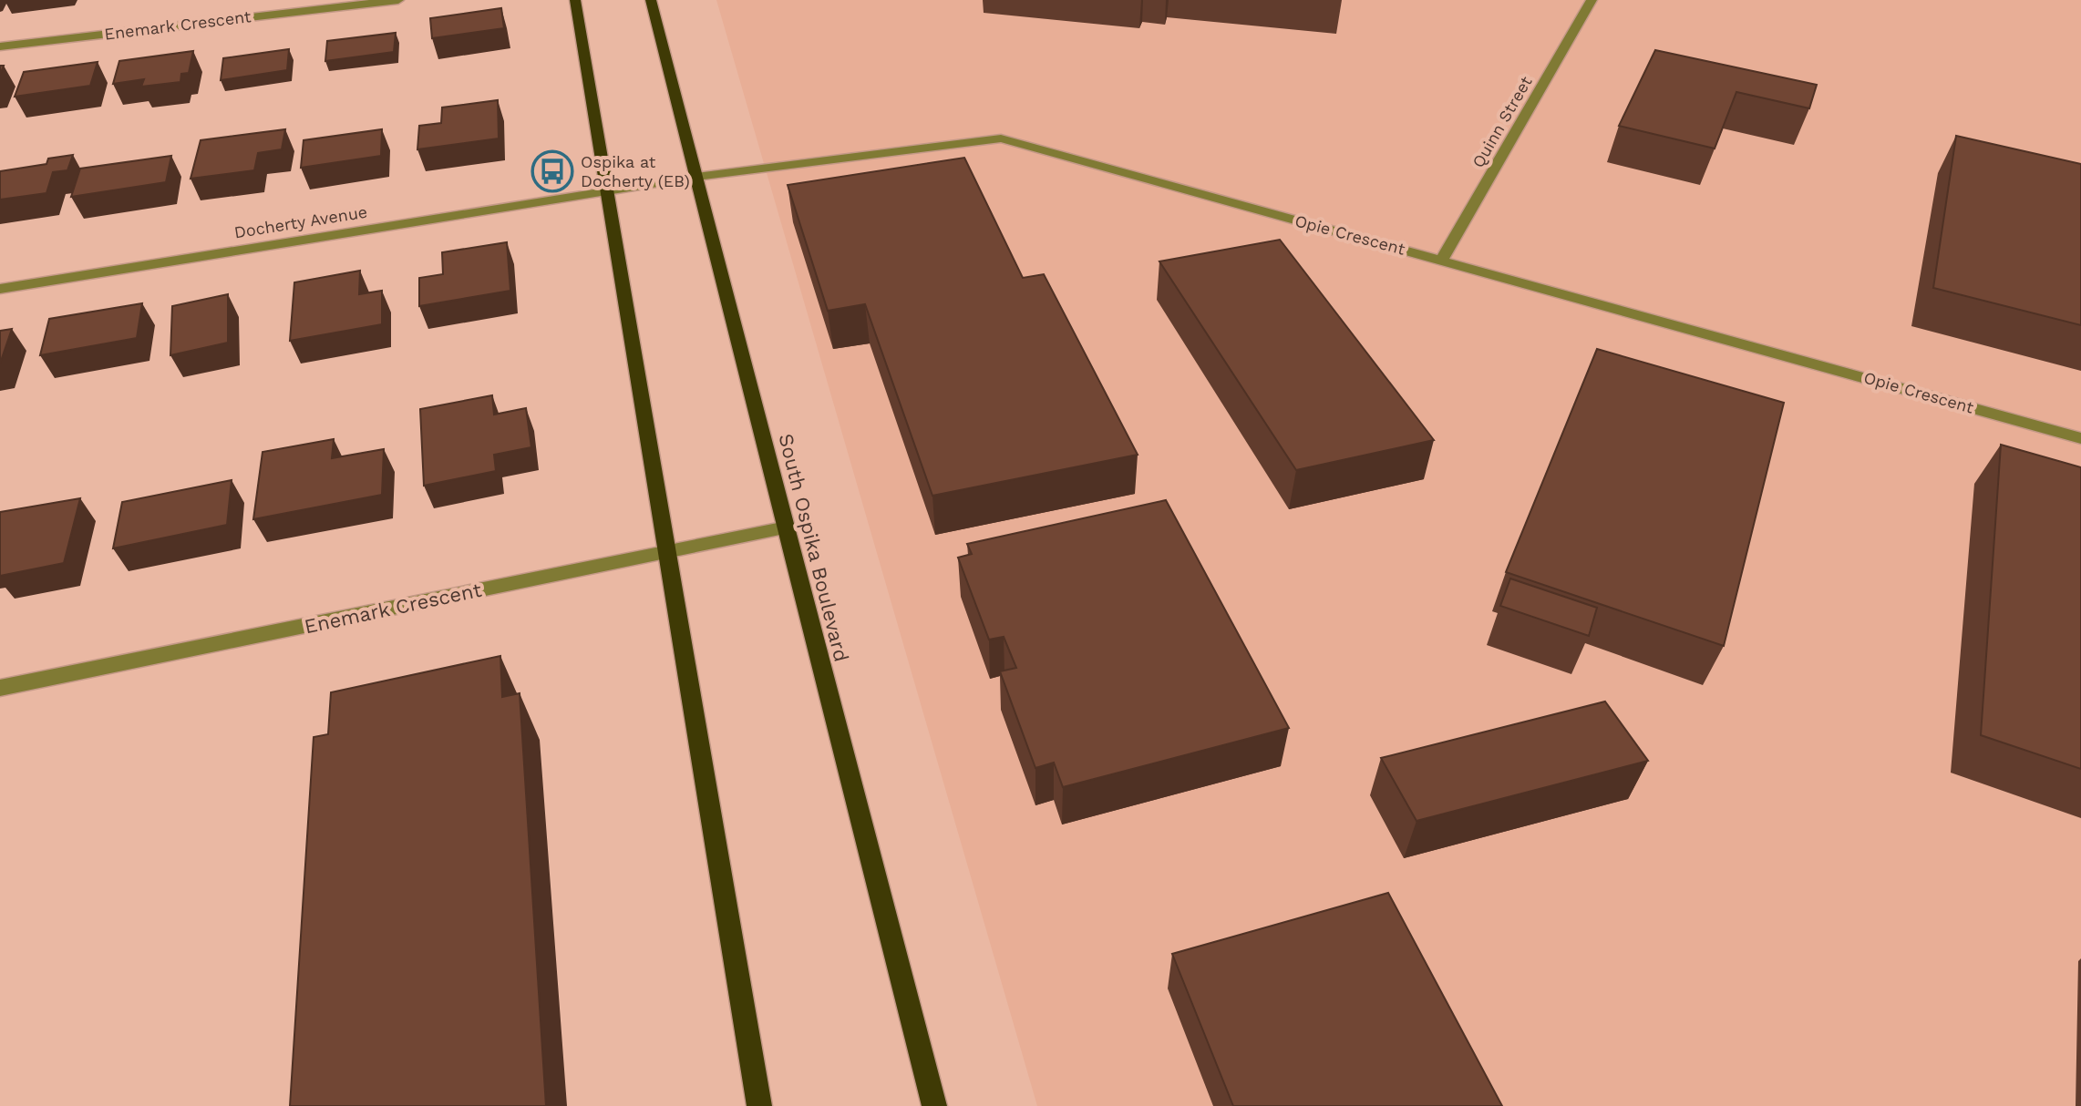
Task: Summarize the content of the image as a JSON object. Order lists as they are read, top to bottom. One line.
{"streets":{"main road":["South Ospika Boulevard"],"street":["Enemark Crescent","Quinn Street","Docherty Avenue","Opie Crescent"]},"crossings":[["Enemark Crescent","South Ospika Boulevard"],["Quinn Street","Opie Crescent"],["Docherty Avenue","Opie Crescent"],["Opie Crescent","South Ospika Boulevard"]],"places":{"bus stop":["Ospika at Docherty (EB)"]}}
